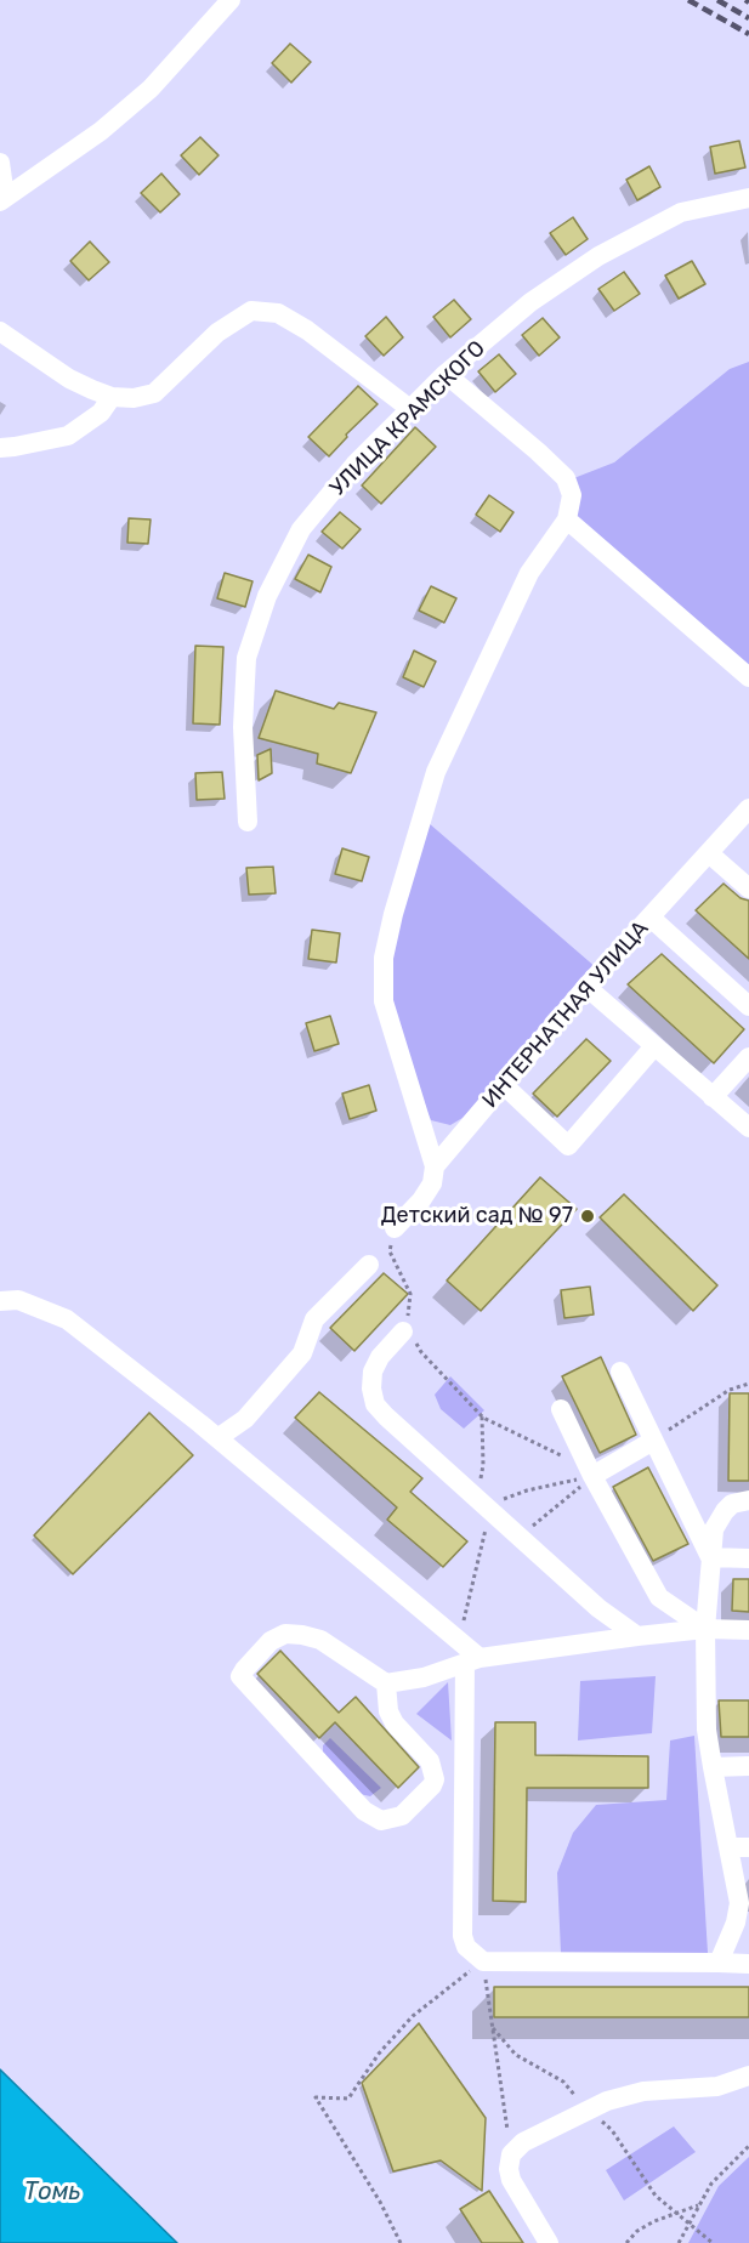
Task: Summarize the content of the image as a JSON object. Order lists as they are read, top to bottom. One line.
{"streets":{"street":["УЛИЦА КРАМСКОГО","ИНТЕРНАТНАЯ УЛИЦА"]},"water":["Томь"],"places":["Детский сад № 97"]}
